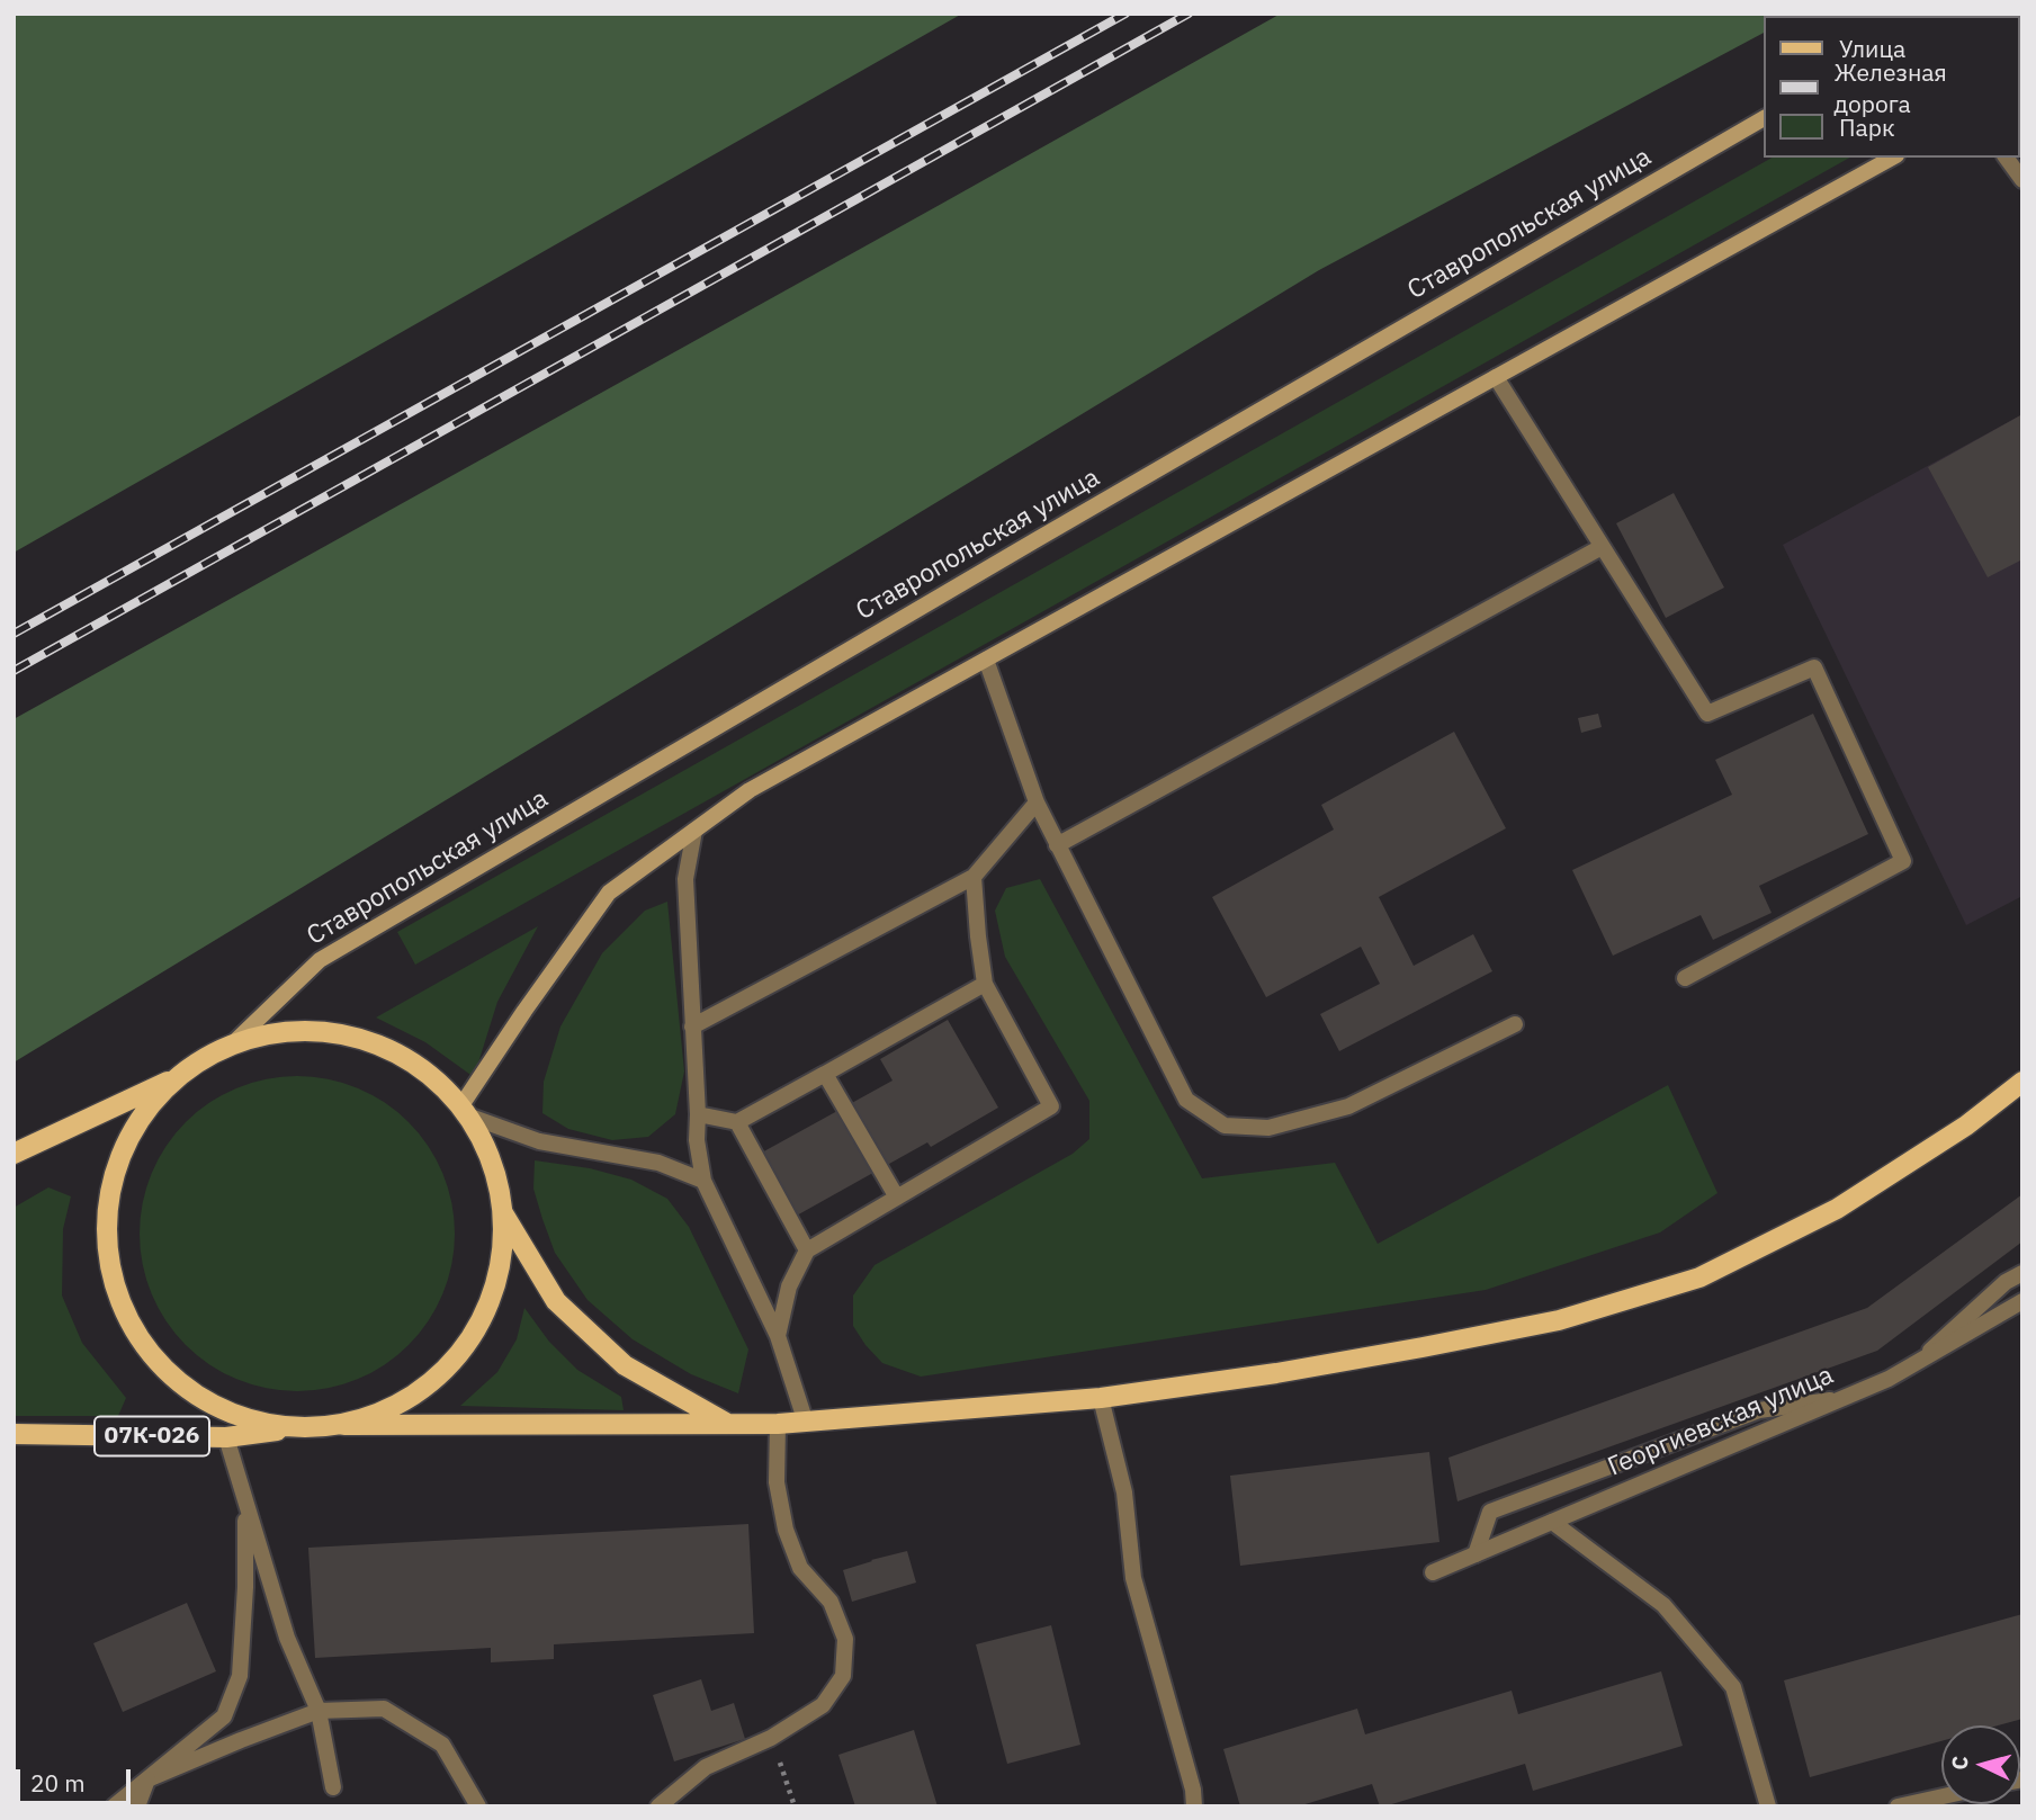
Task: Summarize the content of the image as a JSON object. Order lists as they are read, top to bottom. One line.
{"streets":{"main road":["Ставропольская улица","07К-026"],"street":["Георгиевская улица"]},"legend":["Улица","Железная дорога","Парк"],"scale_bar":"20 m","north":"left"}
